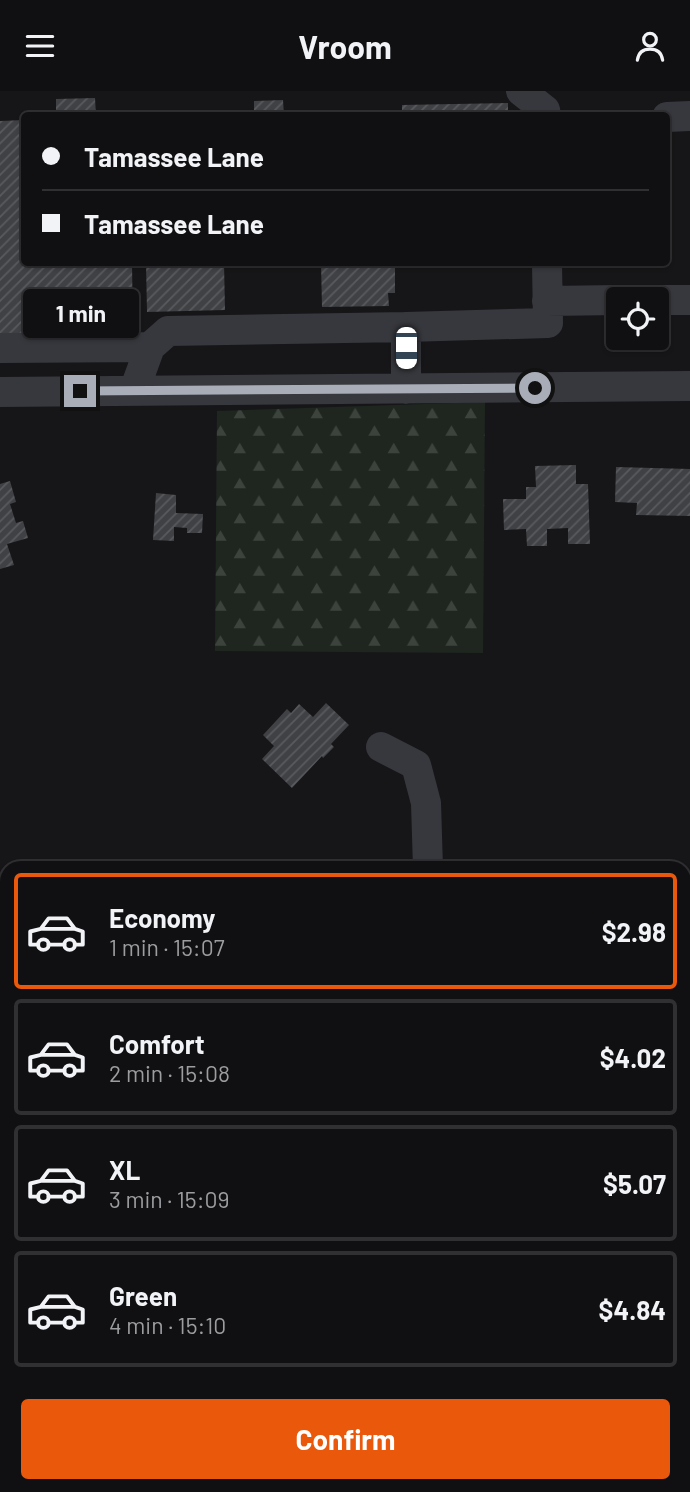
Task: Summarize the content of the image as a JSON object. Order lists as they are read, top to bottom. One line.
{"page":{"header":"Vroom","banner":["Tamassee Lane","Tamassee Lane"],"bubble":"1 min","list":[{"name":"Economy","note":"1 min · 15:07","value":"$2.98"},{"name":"Comfort","note":"2 min · 15:08","value":"$4.02"},{"name":"XL","note":"3 min · 15:09","value":"$5.07"},{"name":"Green","note":"4 min · 15:10","value":"$4.84"}],"buttons":"Confirm"}}
